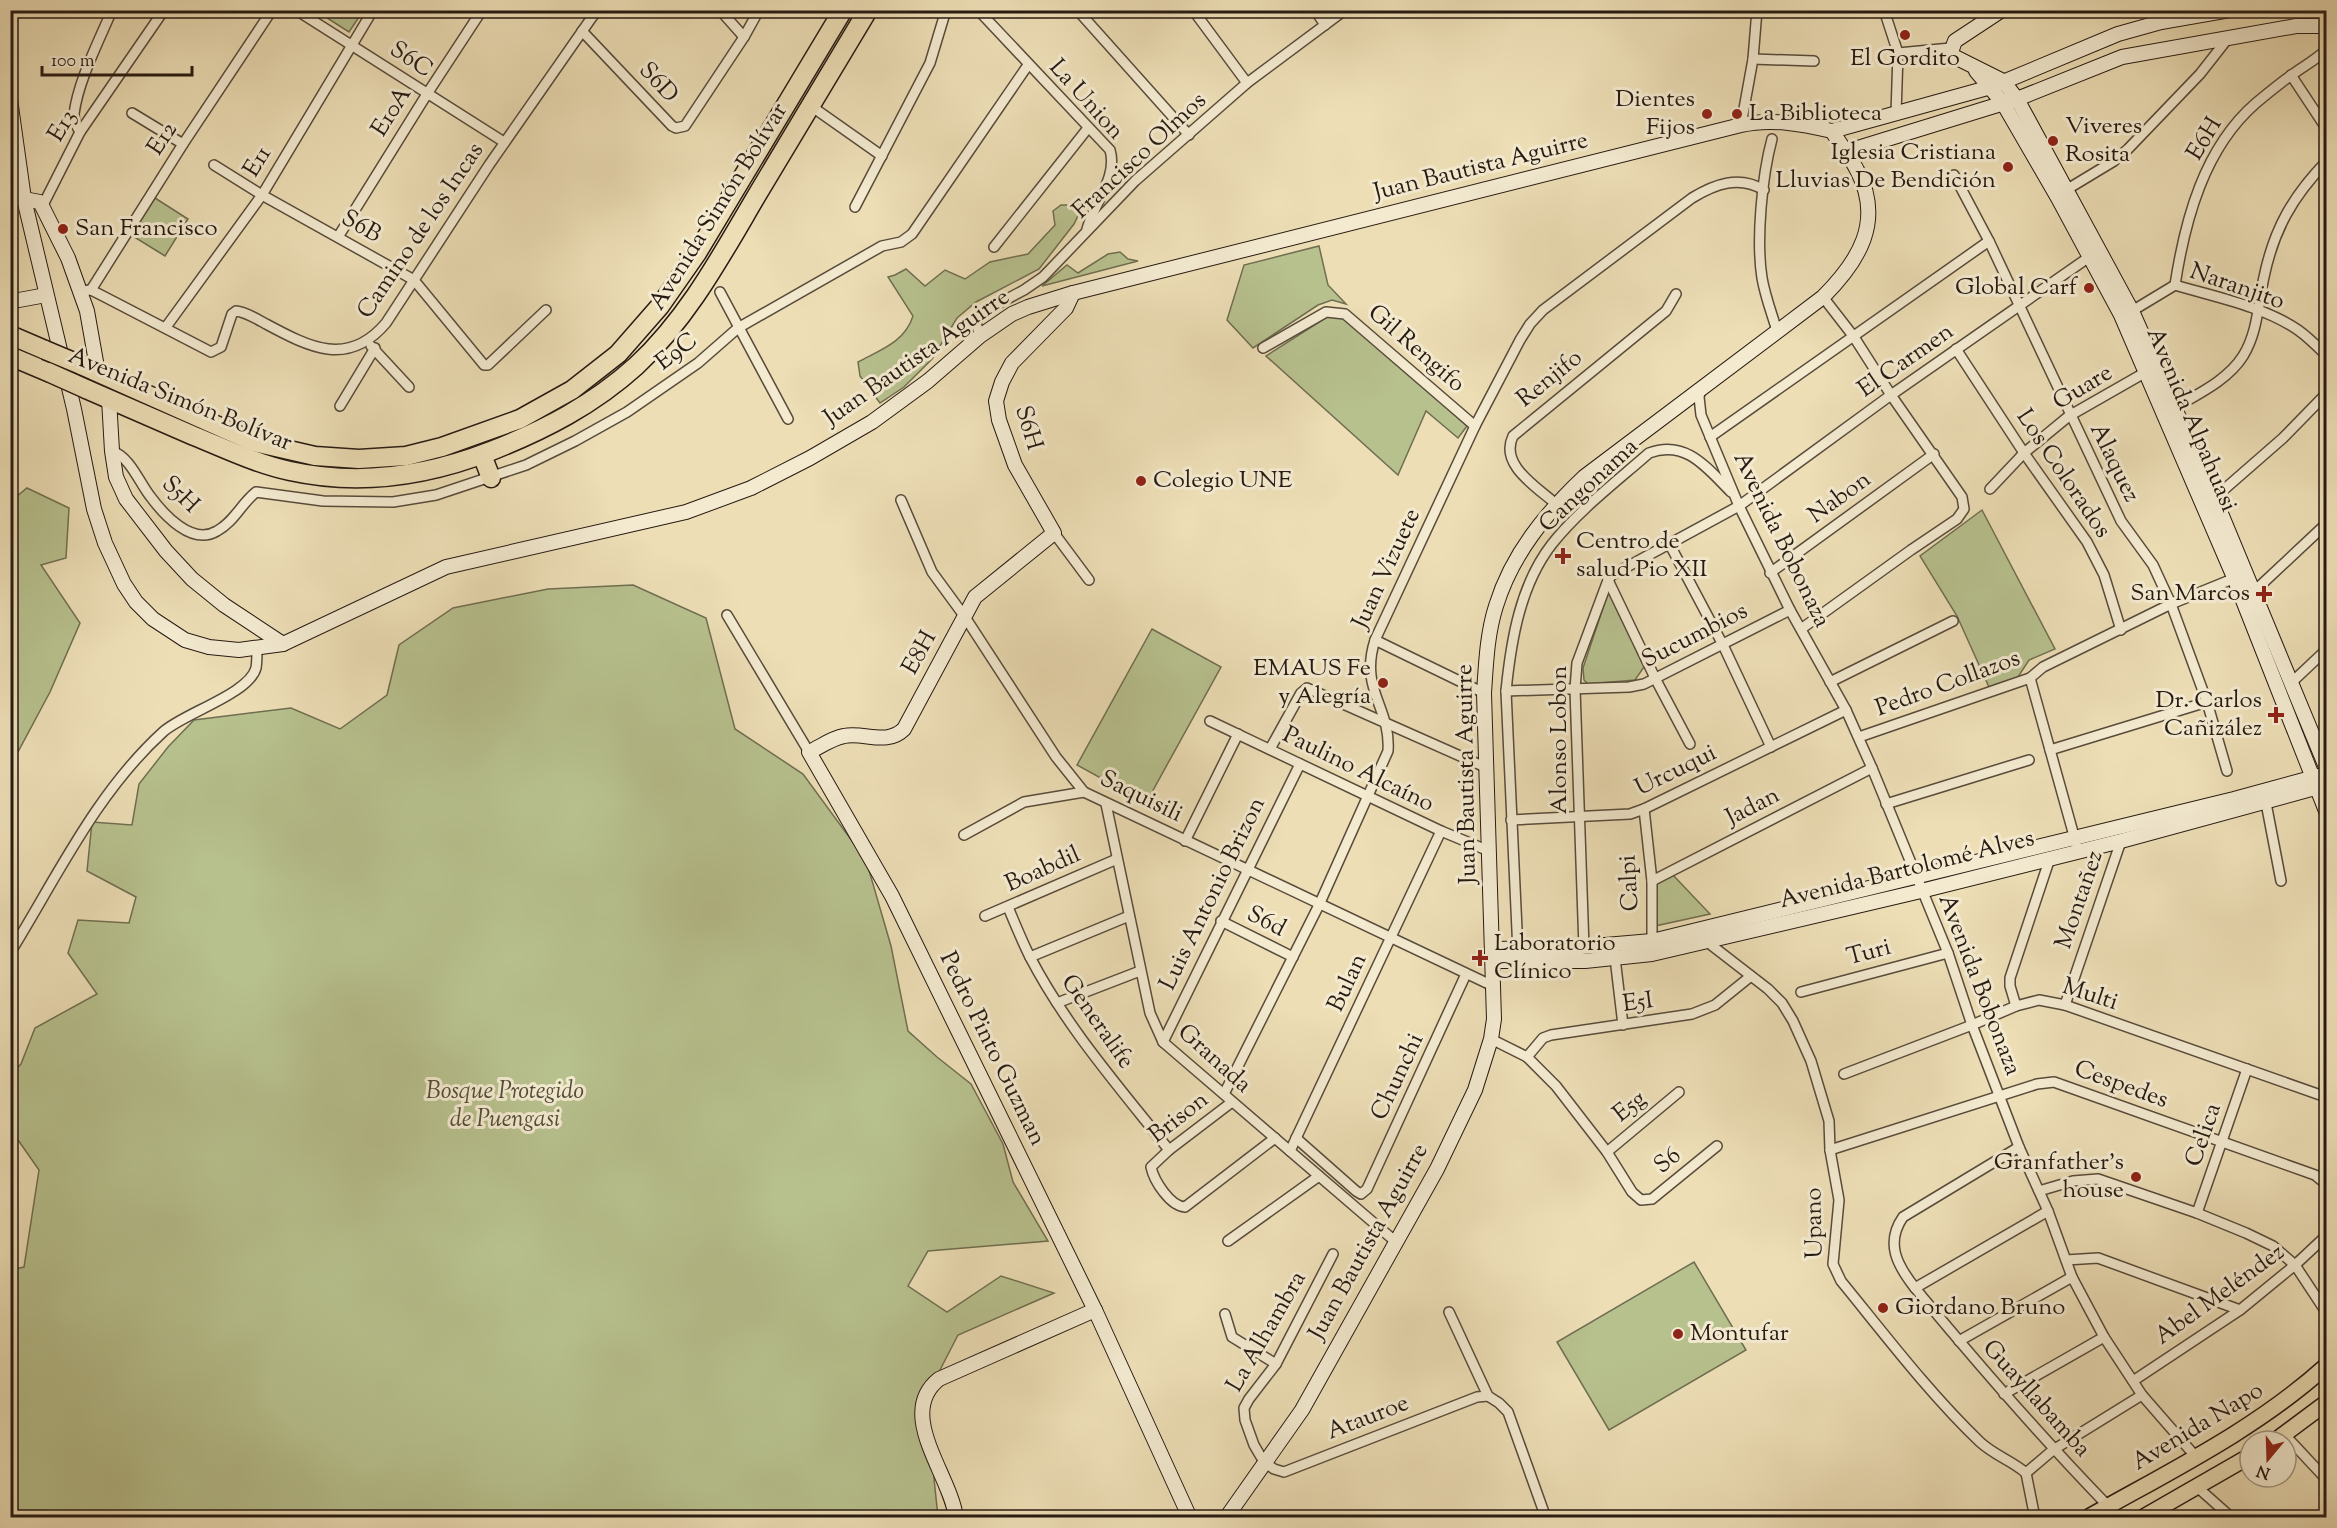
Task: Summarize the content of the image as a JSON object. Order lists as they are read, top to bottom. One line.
{"streets":{"highway":["Avenida Simón Bolívar"],"main road":["Juan Bautista Aguirre","Avenida Alpahuasi","S6H","E8H","Avenida Bartolomé Alves","Pedro Pinto Guzman","Avenida Napo"],"street":["S6C","S6D","La Union","E10A","E13","E12","E6H","Francisco Olmos","E11","S6B","Camino de los Incas","Naranjito","Gil Rengifo","E9C","El Carmen","Renjifo","Guare","Alaquez","Los Colorados","Cangonama","S5H","Nabon","Avenida Bobonaza","Juan Vizuete","Sucumbios","Pedro Collazos","Alonso Lobon","Paulino Alcaíno","Urcuqui","Saquisili","Jadan","Boabdil","Calpi","Luis Antonio Brizon","Montañez","S6d","Turi","Bulan","Multi","E5I","Generalife","Granada","Chunchi","Cespedes","E5g","Brison","Celica","S6","Upano","Abel Meléndez","La Alhambra","Guayllabamba","Atauroe"]},"crossings":[["S6C","E10A"],["S6C","E11"],["S6C","Camino de los Incas"],["S6D","Camino de los Incas"],["La Union","Francisco Olmos"],["La Union","E9C"],["E10A","S6B"],["E12","Camino de los Incas"],["E6H","Naranjito"],["Francisco Olmos","Juan Bautista Aguirre"],["E11","S6B"],["E11","Camino de los Incas"],["Juan Bautista Aguirre","Renjifo"],["Juan Bautista Aguirre","S6H"],["Juan Bautista Aguirre","Avenida Bobonaza"],["Juan Bautista Aguirre","Paulino Alcaíno"],["Juan Bautista Aguirre","Saquisili"],["Juan Bautista Aguirre","Avenida Bartolomé Alves"],["Juan Bautista Aguirre","Granada"],["Juan Bautista Aguirre","La Alhambra"],["Juan Bautista Aguirre","Atauroe"],["S6B","Camino de los Incas"],["Naranjito","Avenida Alpahuasi"],["Gil Rengifo","Juan Vizuete"],["E9C","S5H"],["El Carmen","Avenida Alpahuasi"],["El Carmen","Alaquez"],["El Carmen","Los Colorados"],["El Carmen","Avenida Bobonaza"],["Guare","Avenida Alpahuasi"],["Guare","Alaquez"],["Guare","Los Colorados"],["Avenida Alpahuasi","Pedro Collazos"],["Avenida Alpahuasi","Avenida Bartolomé Alves"],["S6H","E8H"],["Alaquez","Pedro Collazos"],["Los Colorados","Pedro Collazos"],["Cangonama","Avenida Bobonaza"],["Cangonama","Sucumbios"],["Cangonama","Urcuqui"],["Cangonama","Avenida Bartolomé Alves"],["Nabon","Avenida Bobonaza"],["Avenida Bobonaza","Sucumbios"],["Avenida Bobonaza","Pedro Collazos"],["Avenida Bobonaza","Urcuqui"],["Avenida Bobonaza","Jadan"],["Avenida Bobonaza","Avenida Bartolomé Alves"],["Avenida Bobonaza","Turi"],["Avenida Bobonaza","Multi"],["Avenida Bobonaza","Cespedes"],["Avenida Bobonaza","Abel Meléndez"],["Avenida Bobonaza","Guayllabamba"],["Avenida Bobonaza","Avenida Napo"],["Juan Vizuete","Paulino Alcaíno"],["Juan Vizuete","Saquisili"],["Juan Vizuete","S6d"],["Juan Vizuete","Granada"],["Sucumbios","Alonso Lobon"],["E8H","Saquisili"],["E8H","Pedro Pinto Guzman"],["Alonso Lobon","Urcuqui"],["Alonso Lobon","Avenida Bartolomé Alves"],["Paulino Alcaíno","Luis Antonio Brizon"],["Paulino Alcaíno","Bulan"],["Urcuqui","Calpi"],["Saquisili","Luis Antonio Brizon"],["Saquisili","Bulan"],["Saquisili","Granada"],["Saquisili","Chunchi"],["Jadan","Calpi"],["Boabdil","Generalife"],["Boabdil","Granada"],["Avenida Bartolomé Alves","Calpi"],["Avenida Bartolomé Alves","Montañez"],["Avenida Bartolomé Alves","Upano"],["Luis Antonio Brizon","S6d"],["Luis Antonio Brizon","Granada"],["Montañez","Multi"],["Bulan","Granada"],["Bulan","Chunchi"],["Multi","Celica"],["E5I","Upano"],["Generalife","Brison"],["Granada","Brison"],["Cespedes","Celica"],["Cespedes","Upano"],["E5g","S6"],["La Alhambra","Atauroe"],["Guayllabamba","Avenida Napo"]],"parks":["Bosque Protegido de Puengasi"],"places":{"other":["El Gordito","Dientes Fijos","La Biblioteca","Viveres Rosita","Iglesia Cristiana Lluvias De Bendición","San Francisco","Global Carf","Colegio UNE","EMAUS Fe y Alegría","Granfather's house","Giordano Bruno","Montufar"],"health":["Centro de salud Pio XII","San Marcos","Dr. Carlos Cañizález","Laboratorio Clínico"]},"scale_bar":"100 m","north":"bottom"}
